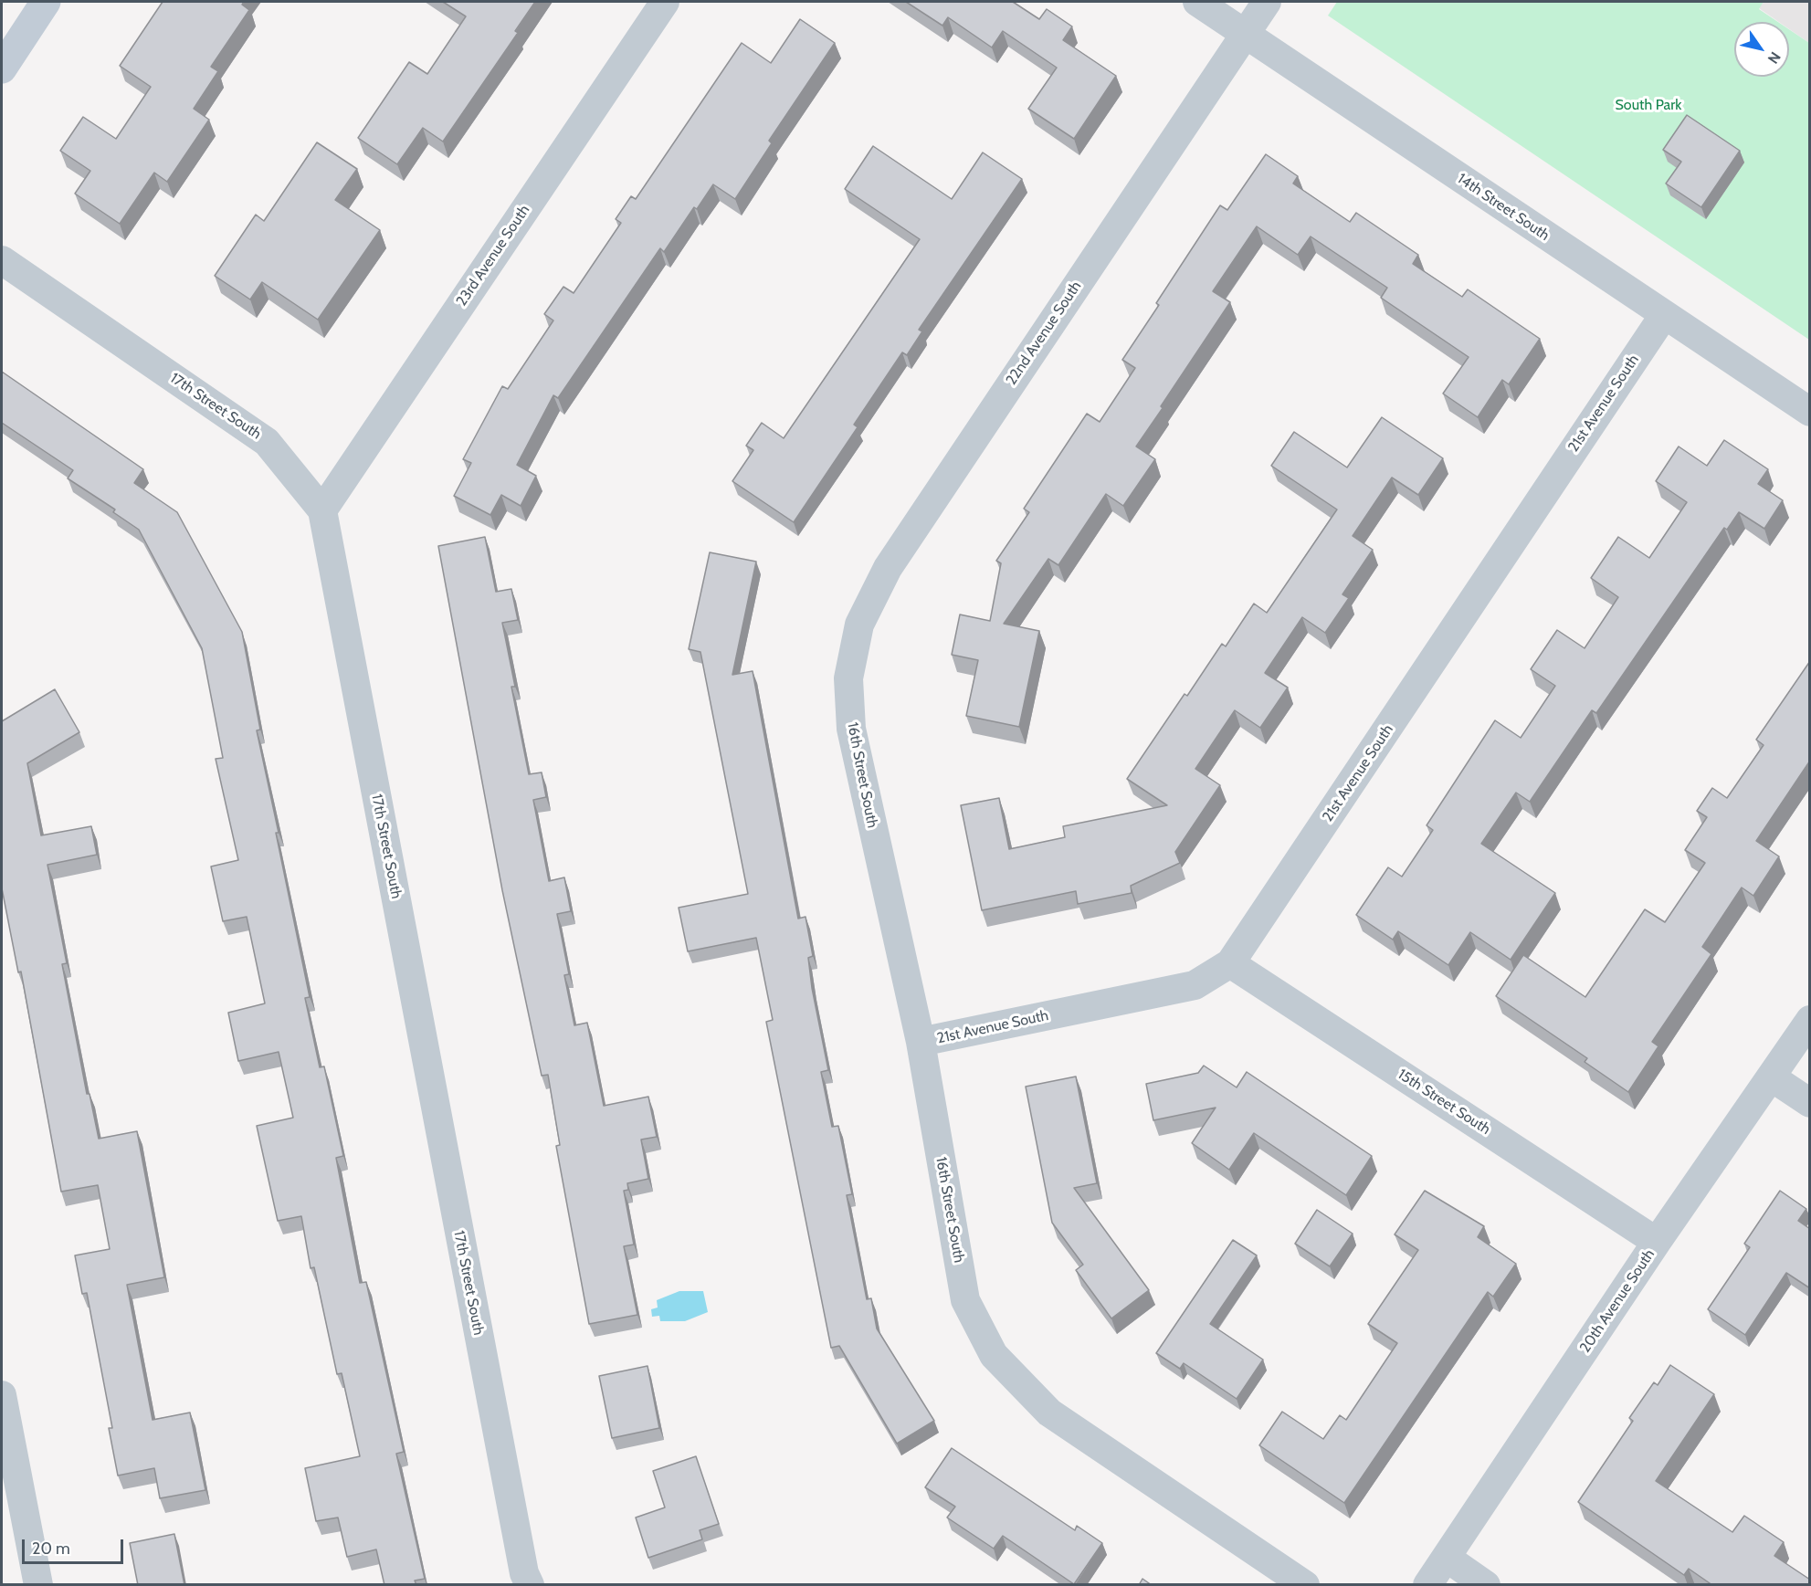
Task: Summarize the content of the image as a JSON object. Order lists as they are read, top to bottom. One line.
{"streets":{"street":["14th Street South","23rd Avenue South","22nd Avenue South","21st Avenue South","17th Street South","16th Street South","15th Street South","20th Avenue South"]},"crossings":[["14th Street South","22nd Avenue South"],["14th Street South","21st Avenue South"],["23rd Avenue South","17th Street South"],["22nd Avenue South","16th Street South"],["21st Avenue South","16th Street South"],["21st Avenue South","15th Street South"],["15th Street South","20th Avenue South"]],"parks":["South Park"],"scale_bar":"20 m","north":"bottom right"}
